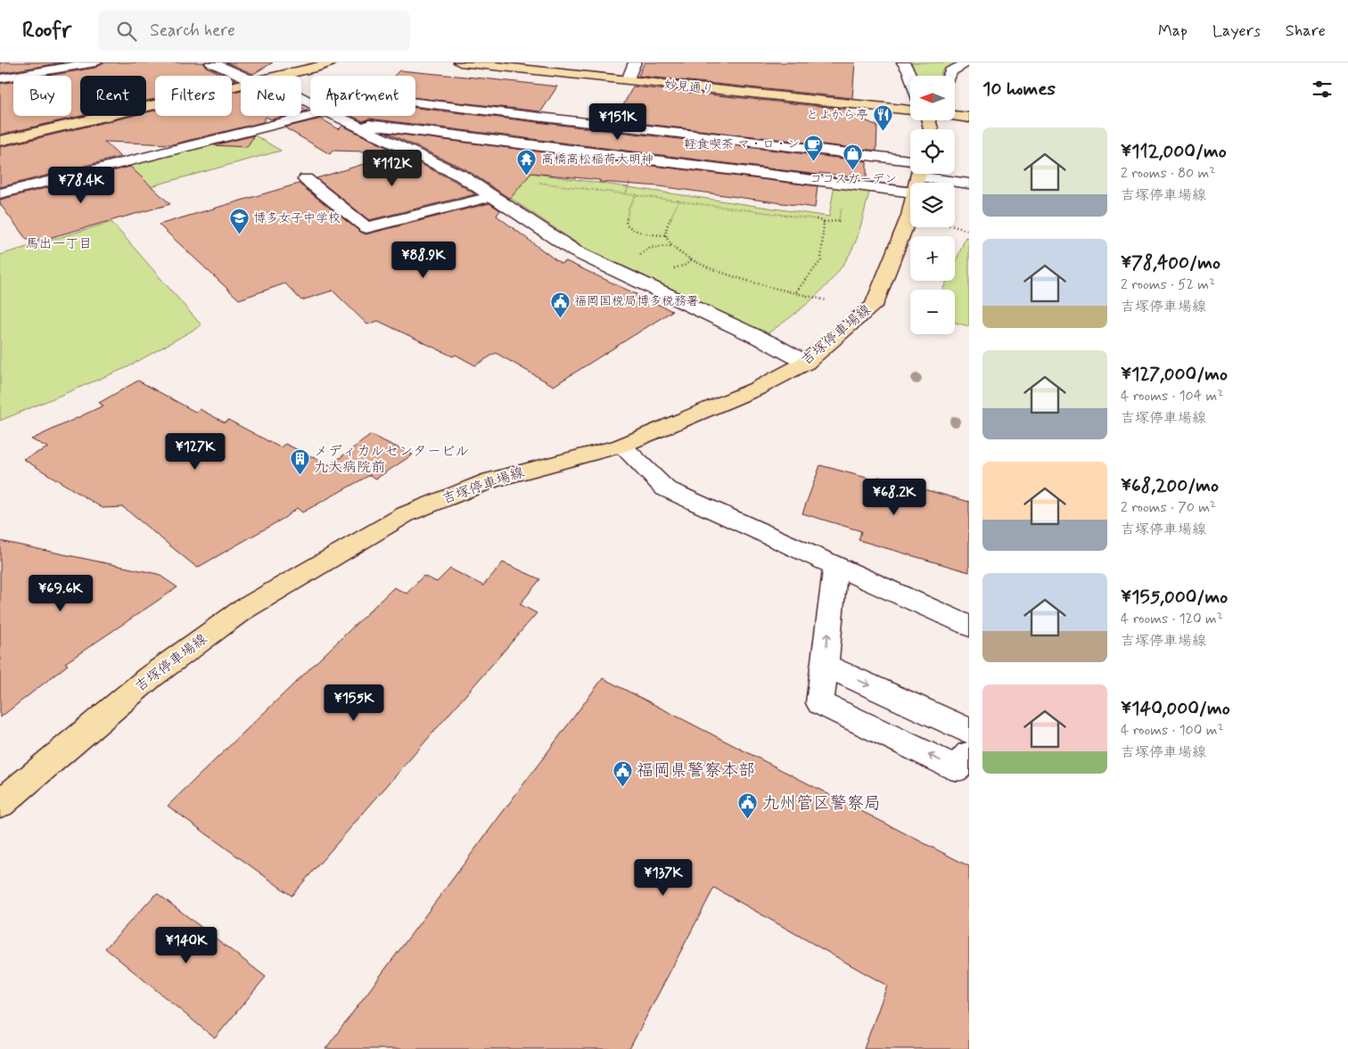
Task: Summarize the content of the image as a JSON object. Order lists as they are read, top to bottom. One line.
{"streets":{"main road":["妙見通り","吉塚停車場線"]},"districts":["馬出一丁目"],"places":{"restaurant":["とよから亭"],"cafe":["軽食喫茶 マ・ロ・ン"],"shop":["ココスガーデン"],"temple":["高橋高松稲荷大明神"],"school or university":["博多女子中学校"],"public building":["福岡国税局博多税務署","福岡県警察本部","九州管区警察局"],"building":["メディカルセンタービル 九大病院前"]},"north":"left","page":{"header":"Roofr","search":"Search here","nav":["Map","Layers","Share"],"heading":"10 homes","map_buttons":["+","−"],"chip":["Buy","Rent","Filters","New","Apartment"],"price":["¥151K","¥112K","¥78.4K","¥88.9K","¥127K","¥68.2K","¥69.6K","¥155K","¥137K","¥140K"],"list":[{"name":"¥112,000/mo","note":"2 rooms · 80 m² · 吉塚停車場線"},{"name":"¥78,400/mo","note":"2 rooms · 52 m² · 吉塚停車場線"},{"name":"¥127,000/mo","note":"4 rooms · 104 m² · 吉塚停車場線"},{"name":"¥68,200/mo","note":"2 rooms · 70 m² · 吉塚停車場線"},{"name":"¥155,000/mo","note":"4 rooms · 120 m² · 吉塚停車場線"},{"name":"¥140,000/mo","note":"4 rooms · 100 m² · 吉塚停車場線"}]}}
